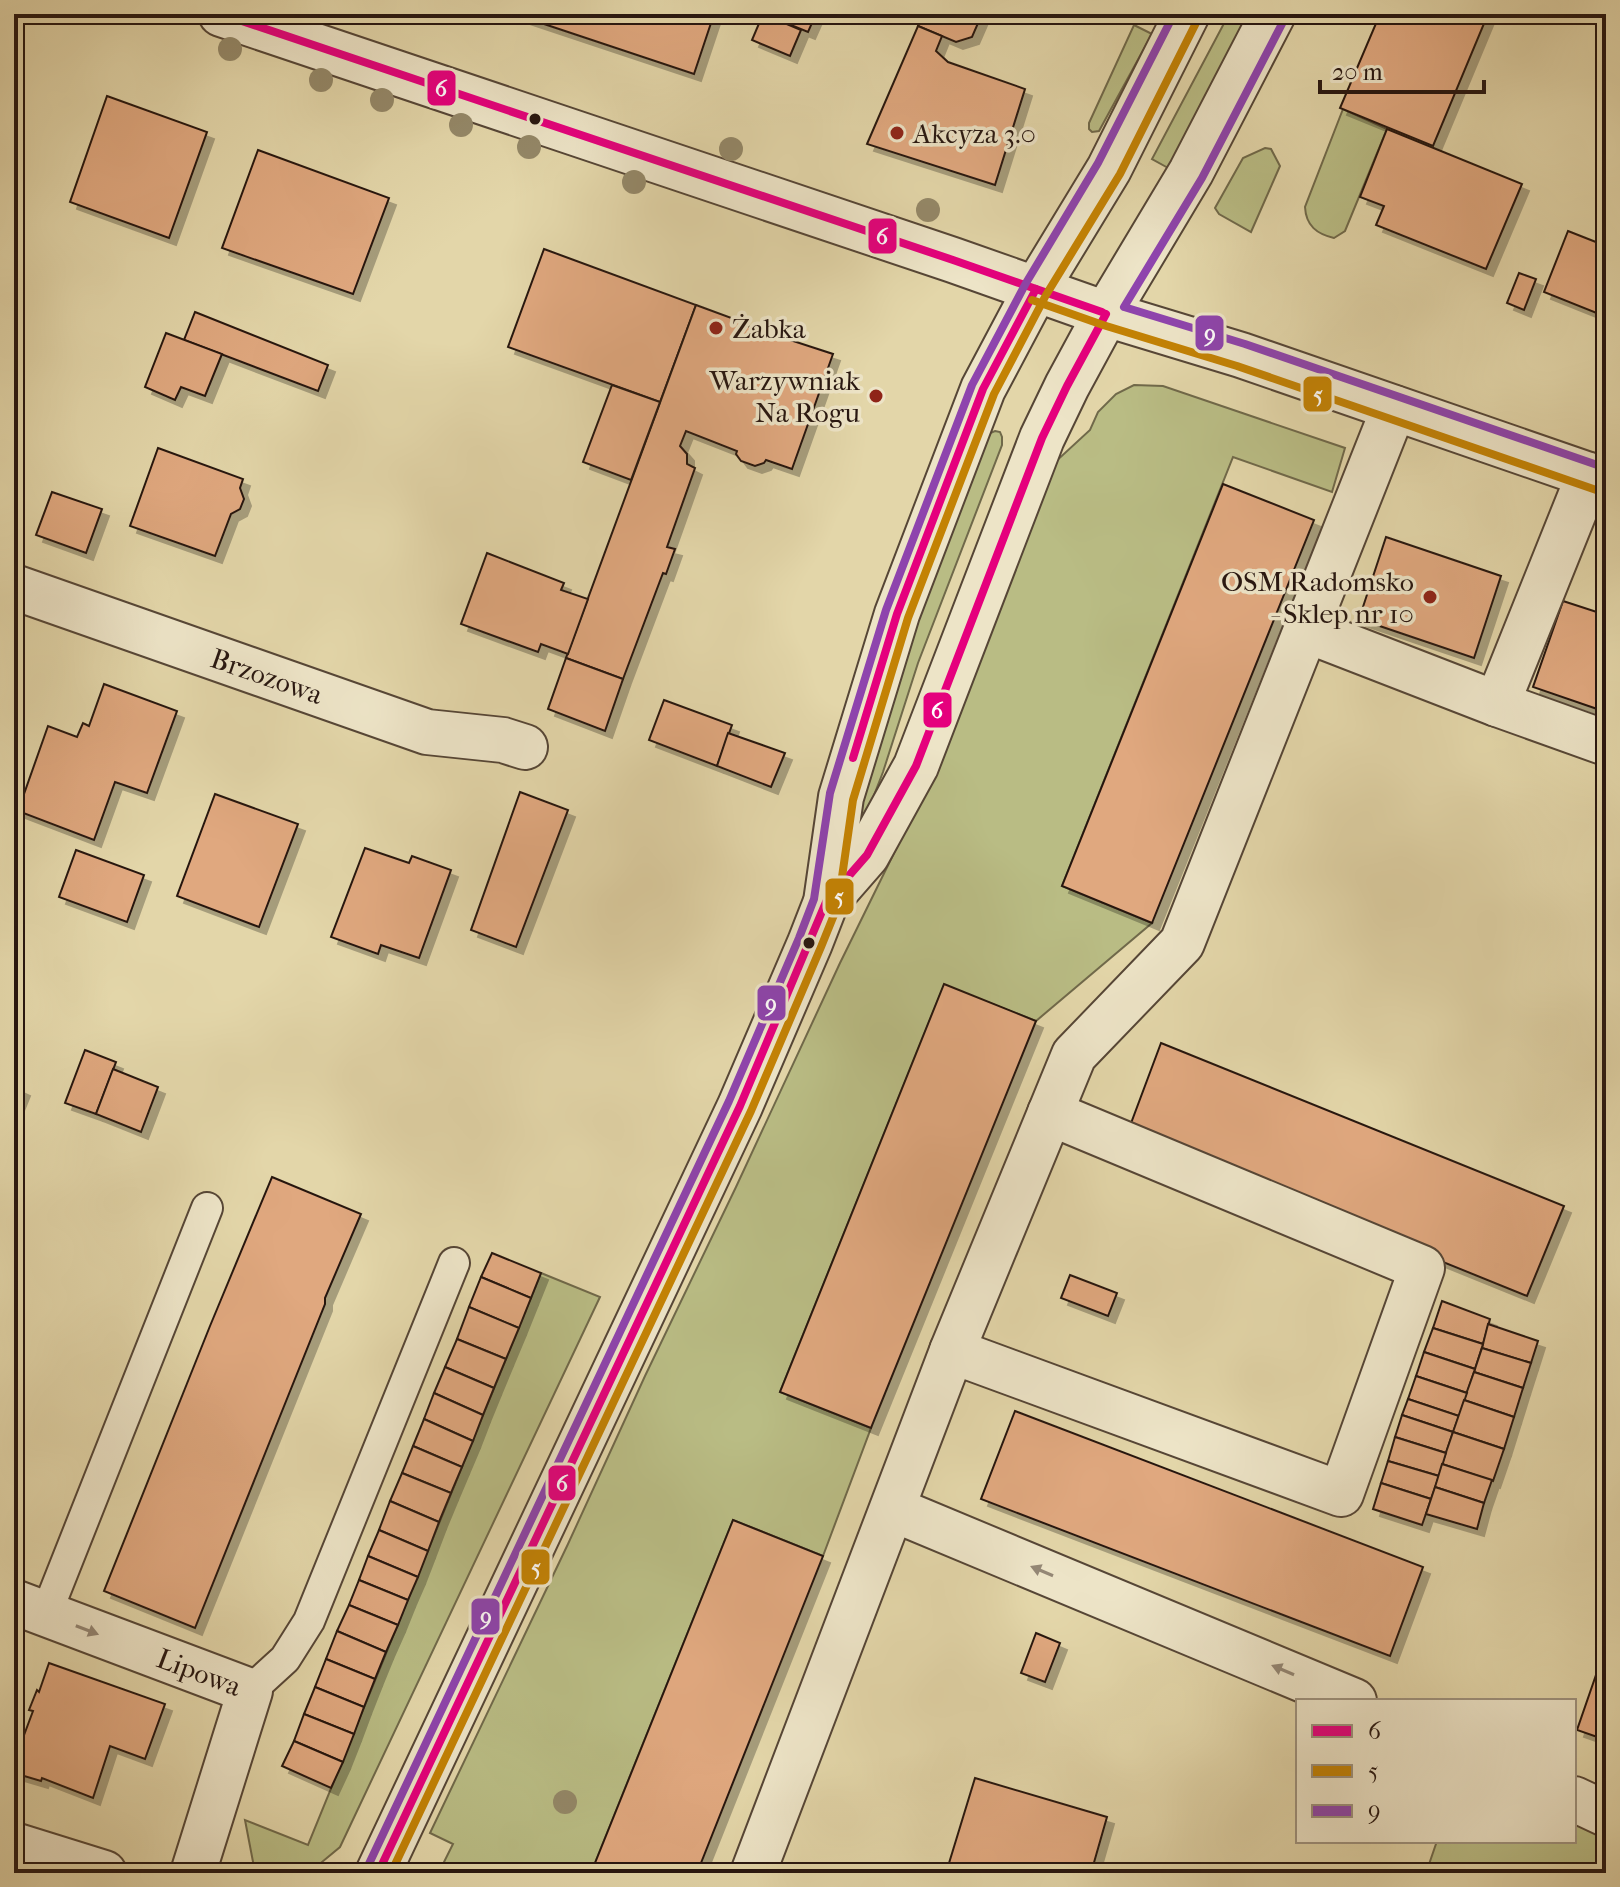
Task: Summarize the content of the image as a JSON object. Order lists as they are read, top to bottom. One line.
{"streets":{"street":["Brzozowa","Lipowa"]},"places":["Akcyza 3.0","Żabka","Warzywniak Na Rogu","OSM Radomsko - Sklep nr 10"],"lines":["transit line 6","transit line 9","transit line 5"],"legend":["6","5","9"],"scale_bar":"20 m"}
